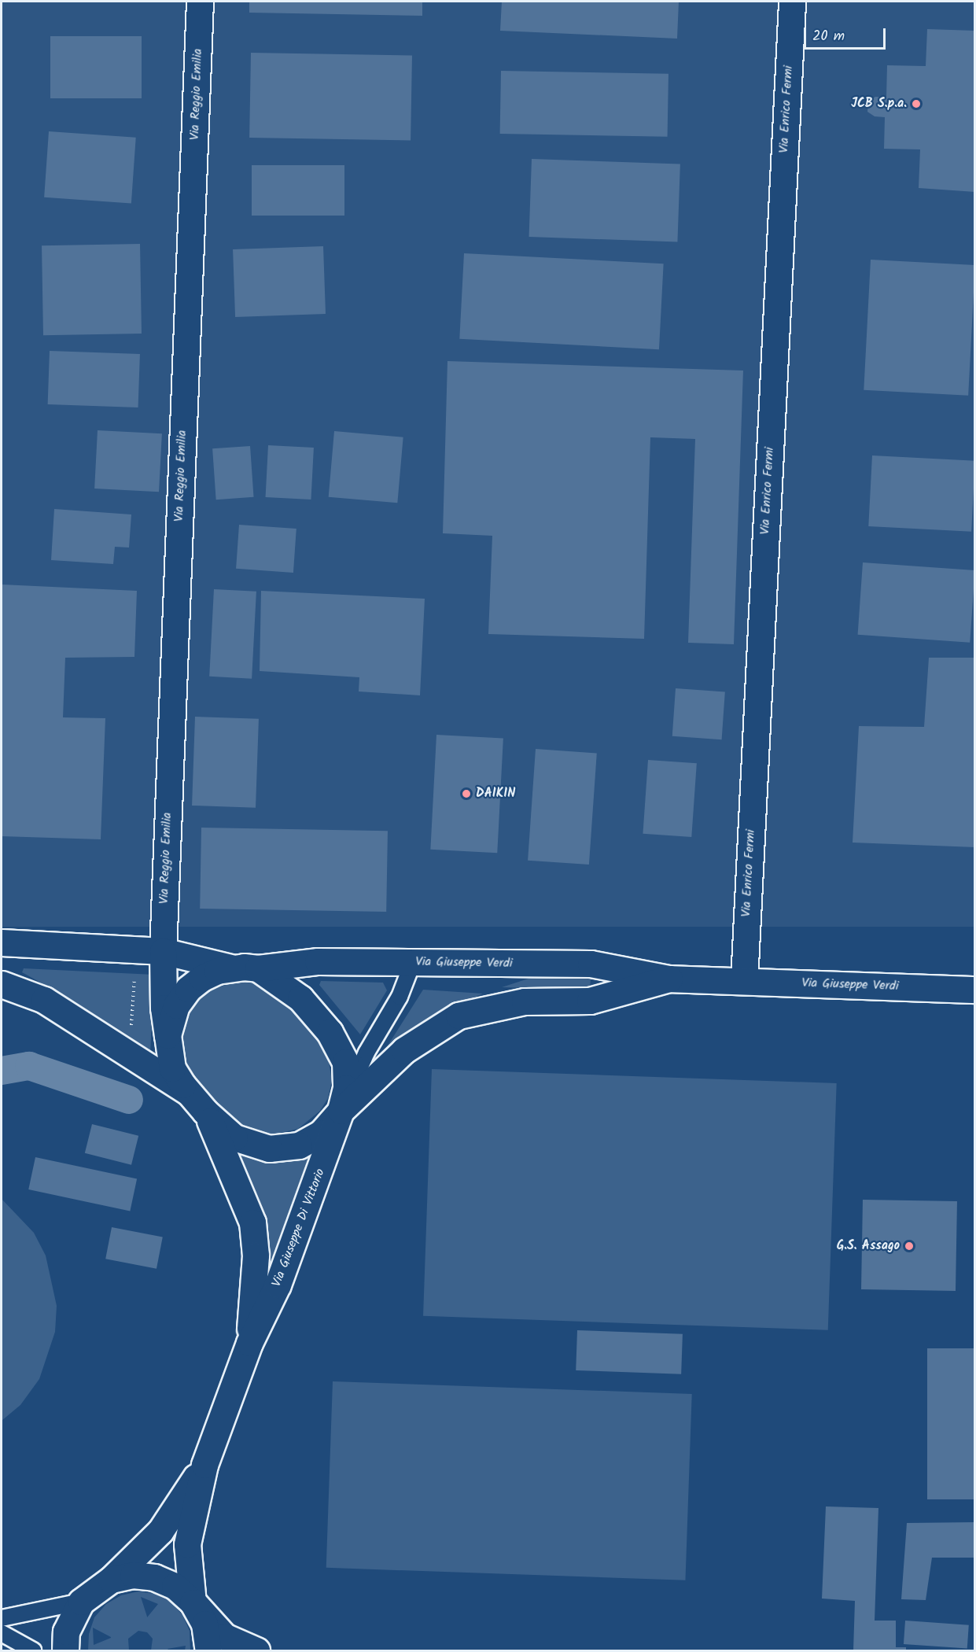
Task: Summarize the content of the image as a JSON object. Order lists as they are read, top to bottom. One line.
{"streets":{"main road":["Via Reggio Emilia","Via Enrico Fermi","Via Giuseppe Verdi","Via Giuseppe Di Vittorio"]},"crossings":[["Via Enrico Fermi","Via Giuseppe Verdi"],["Via Giuseppe Verdi","Via Giuseppe Di Vittorio"]],"places":["JCB S.p.a.","DAIKIN","G.S. Assago"],"scale_bar":"20 m"}
